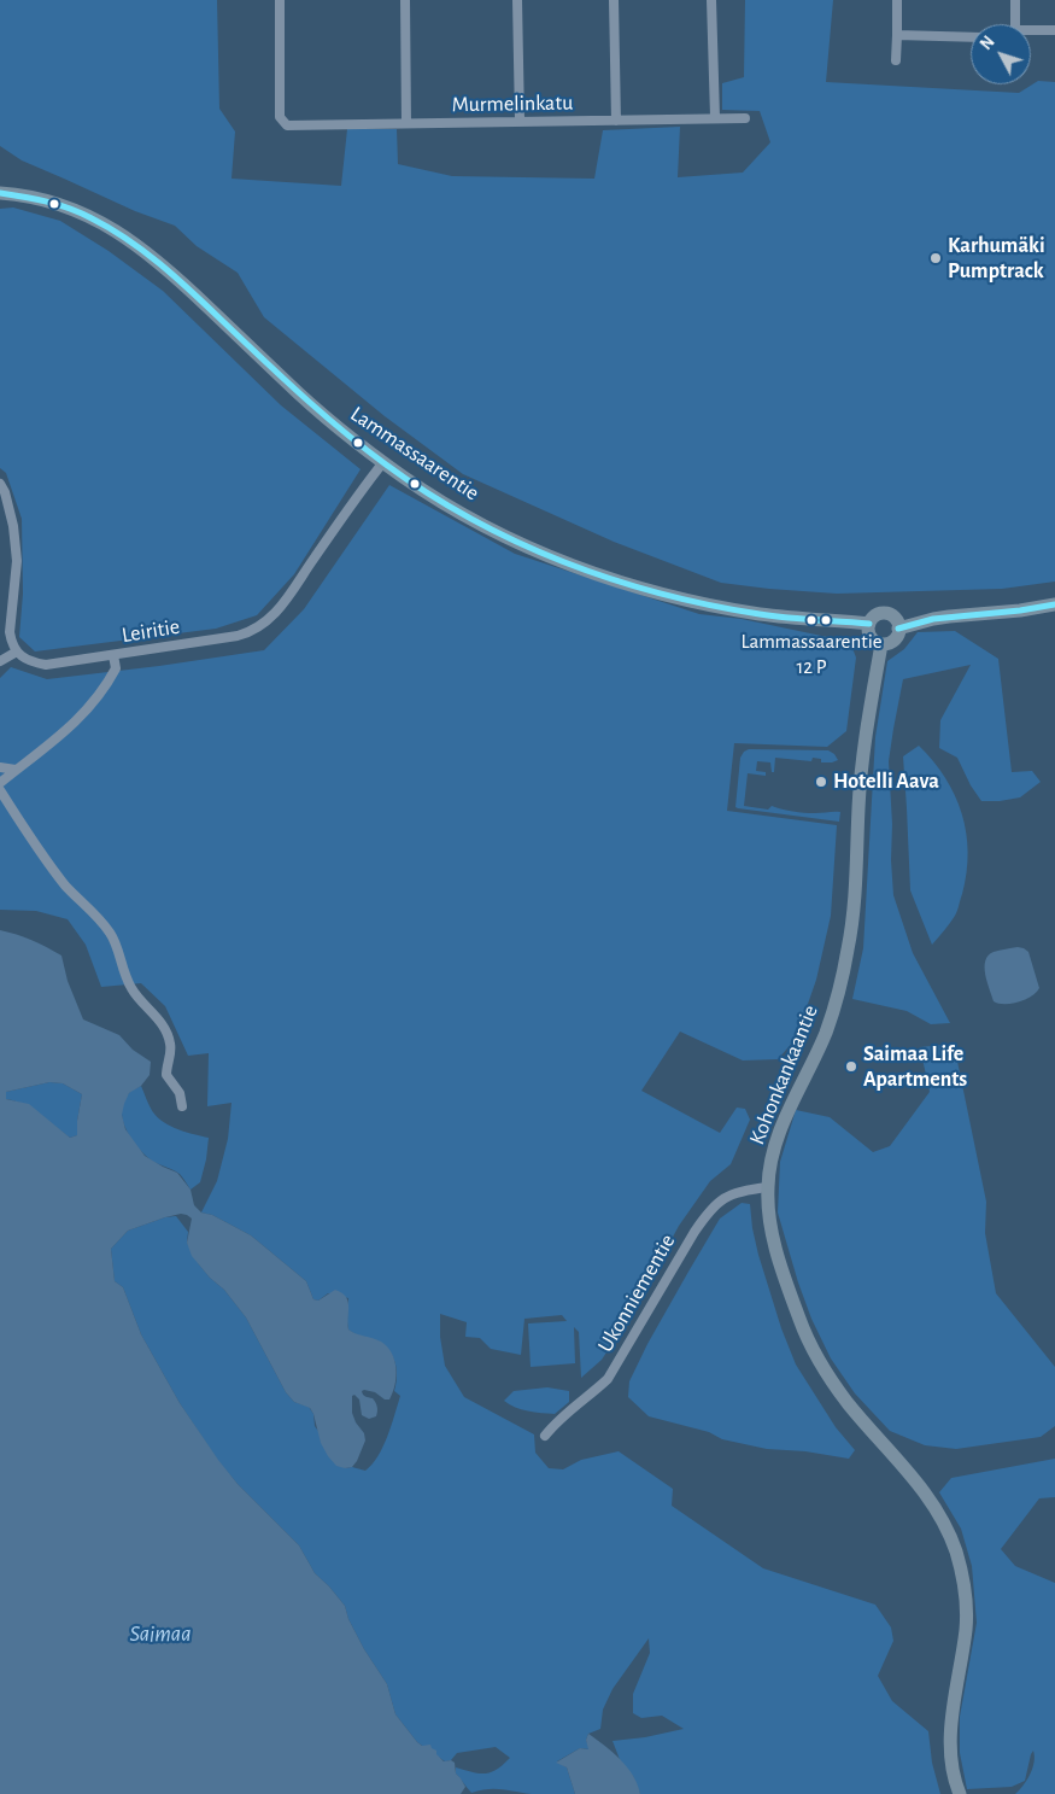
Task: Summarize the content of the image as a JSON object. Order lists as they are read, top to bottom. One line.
{"streets":{"street":["Murmelinkatu","Lammassaarentie","Leiritie","Kohonkankaantie","Ukonniementie"]},"crossings":[["Lammassaarentie","Leiritie"],["Lammassaarentie","Kohonkankaantie"],["Kohonkankaantie","Ukonniementie"]],"water":["Saimaa"],"places":["Karhumäki Pumptrack","Lammassaarentie 12 P","Hotelli Aava","Saimaa Life Apartments"],"north":"top left"}
